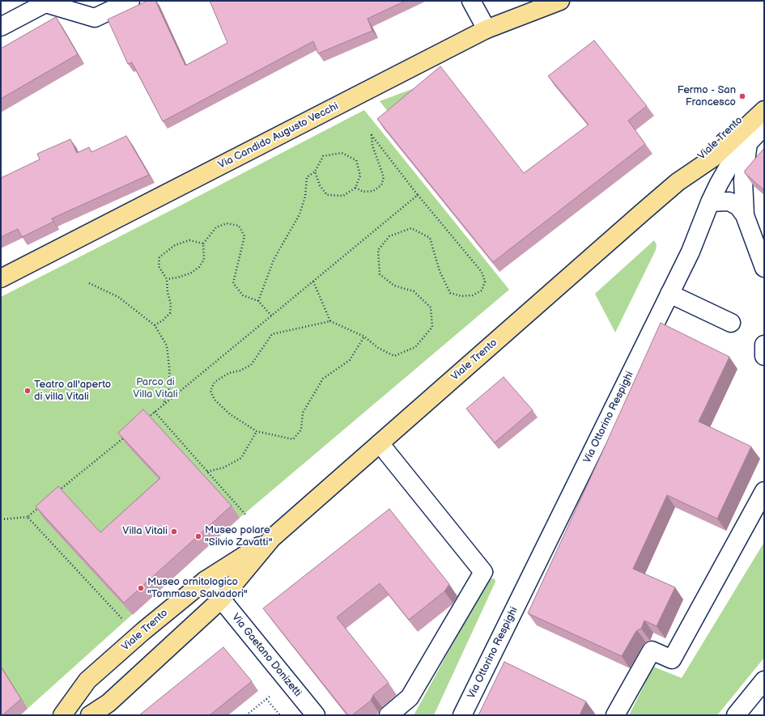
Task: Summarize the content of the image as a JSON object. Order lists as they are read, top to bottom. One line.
{"streets":{"main road":["Via Candido Augusto Vecchi","Viale Trento"],"street":["Via Ottorino Respighi","Via Gaetano Donizetti"]},"crossings":[["Viale Trento","Via Gaetano Donizetti"]],"parks":["Parco di Villa Vitali"],"places":["Fermo - San Francesco","Teatro all'aperto di villa Vitali","Villa Vitali","Museo polare \"Silvio Zavatti\"","Museo ornitologico \"Tommaso Salvadori\""]}
